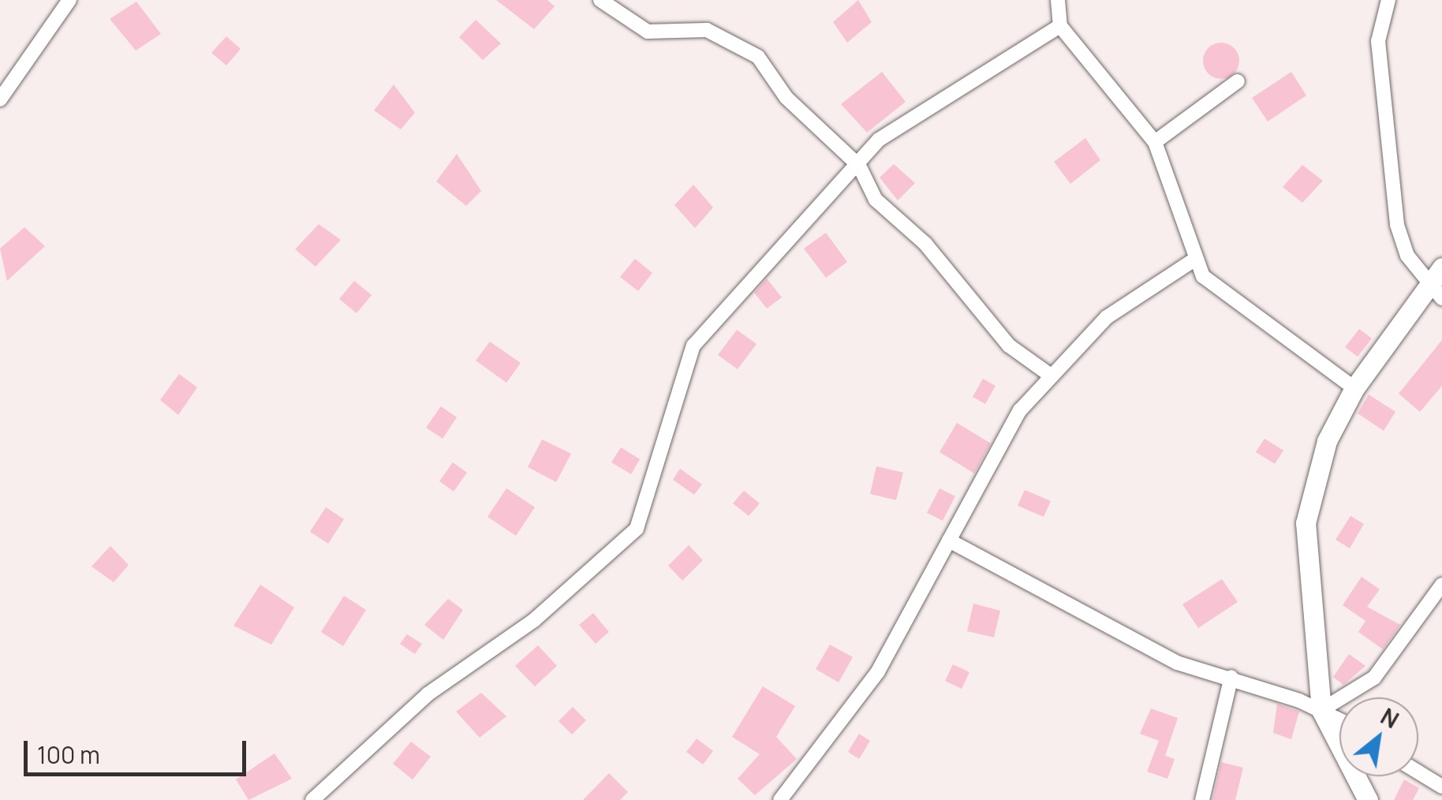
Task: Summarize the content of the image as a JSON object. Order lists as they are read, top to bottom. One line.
{"scale_bar":"100 m","north":"top right"}
